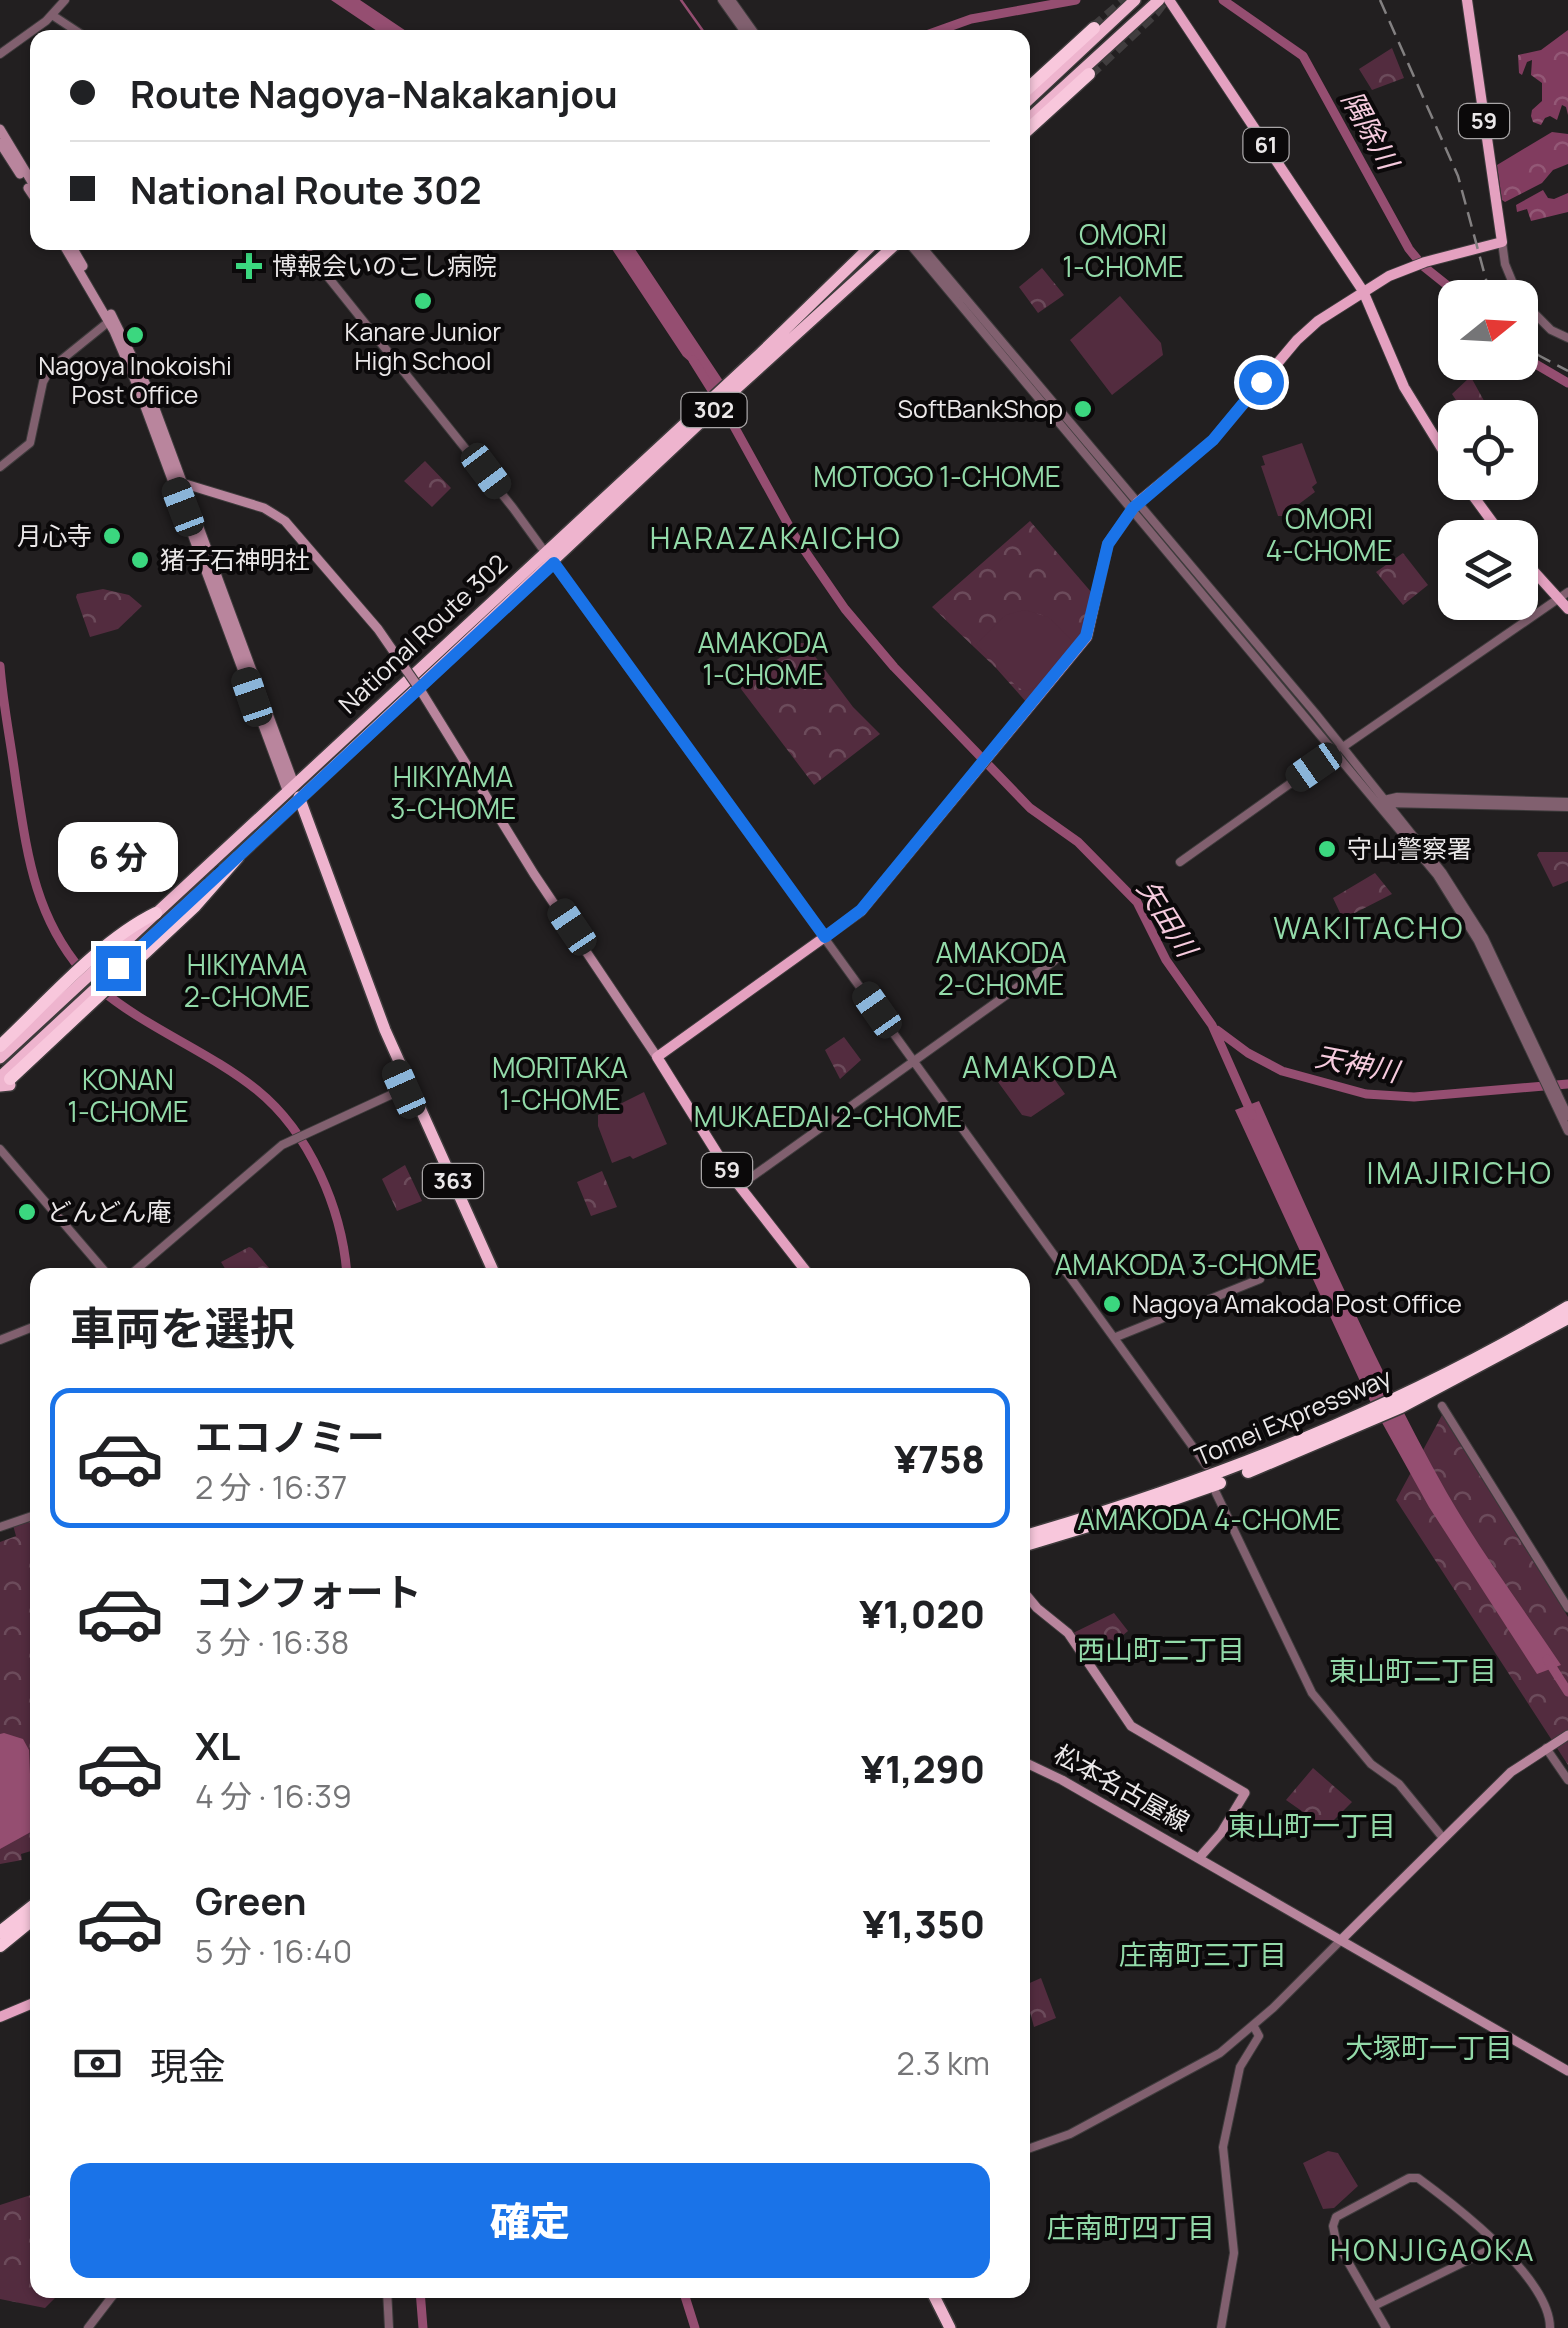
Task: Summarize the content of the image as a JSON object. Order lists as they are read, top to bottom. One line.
{"streets":{"highway":["302","National Route 302","363","Tomei Expressway"],"main road":["59","61"]},"crossings":[["National Route 302","363"]],"districts":["OMORI 1-CHOME","MOTOGO 1-CHOME","OMORI 4-CHOME","HARAZAKAICHO","AMAKODA 1-CHOME","HIKIYAMA 3-CHOME","WAKITACHO","AMAKODA 2-CHOME","HIKIYAMA 2-CHOME","MORITAKA 1-CHOME","AMAKODA","KONAN 1-CHOME","MUKAEDAI 2-CHOME","IMAJIRICHO","AMAKODA 3-CHOME","AMAKODA 4-CHOME","西山町二丁目","東山町二丁目","東山町一丁目","庄南町三丁目","大塚町一丁目","庄南町四丁目","HONJIGAOKA"],"water":["隅除川","矢田川","天神川"],"places":{"health":["博報会いのこし病院"],"other":["Kanare Junior High School","Nagoya Inokoishi Post Office","SoftBankShop","月心寺","猪子石神明社","守山警察署","どんどん庵","Nagoya Amakoda Post Office"]},"north":"right","page":{"banner":["Route Nagoya-Nakakanjou","National Route 302"],"bubble":"6 分","heading":"車両を選択","list":[{"name":"エコノミー","note":"2 分 · 16:37","value":"¥758"},{"name":"コンフォート","note":"3 分 · 16:38","value":"¥1,020"},{"name":"XL","note":"4 分 · 16:39","value":"¥1,290"},{"name":"Green","note":"5 分 · 16:40","value":"¥1,350"}],"pay":["現金","2.3 km"],"buttons":"確定"}}
